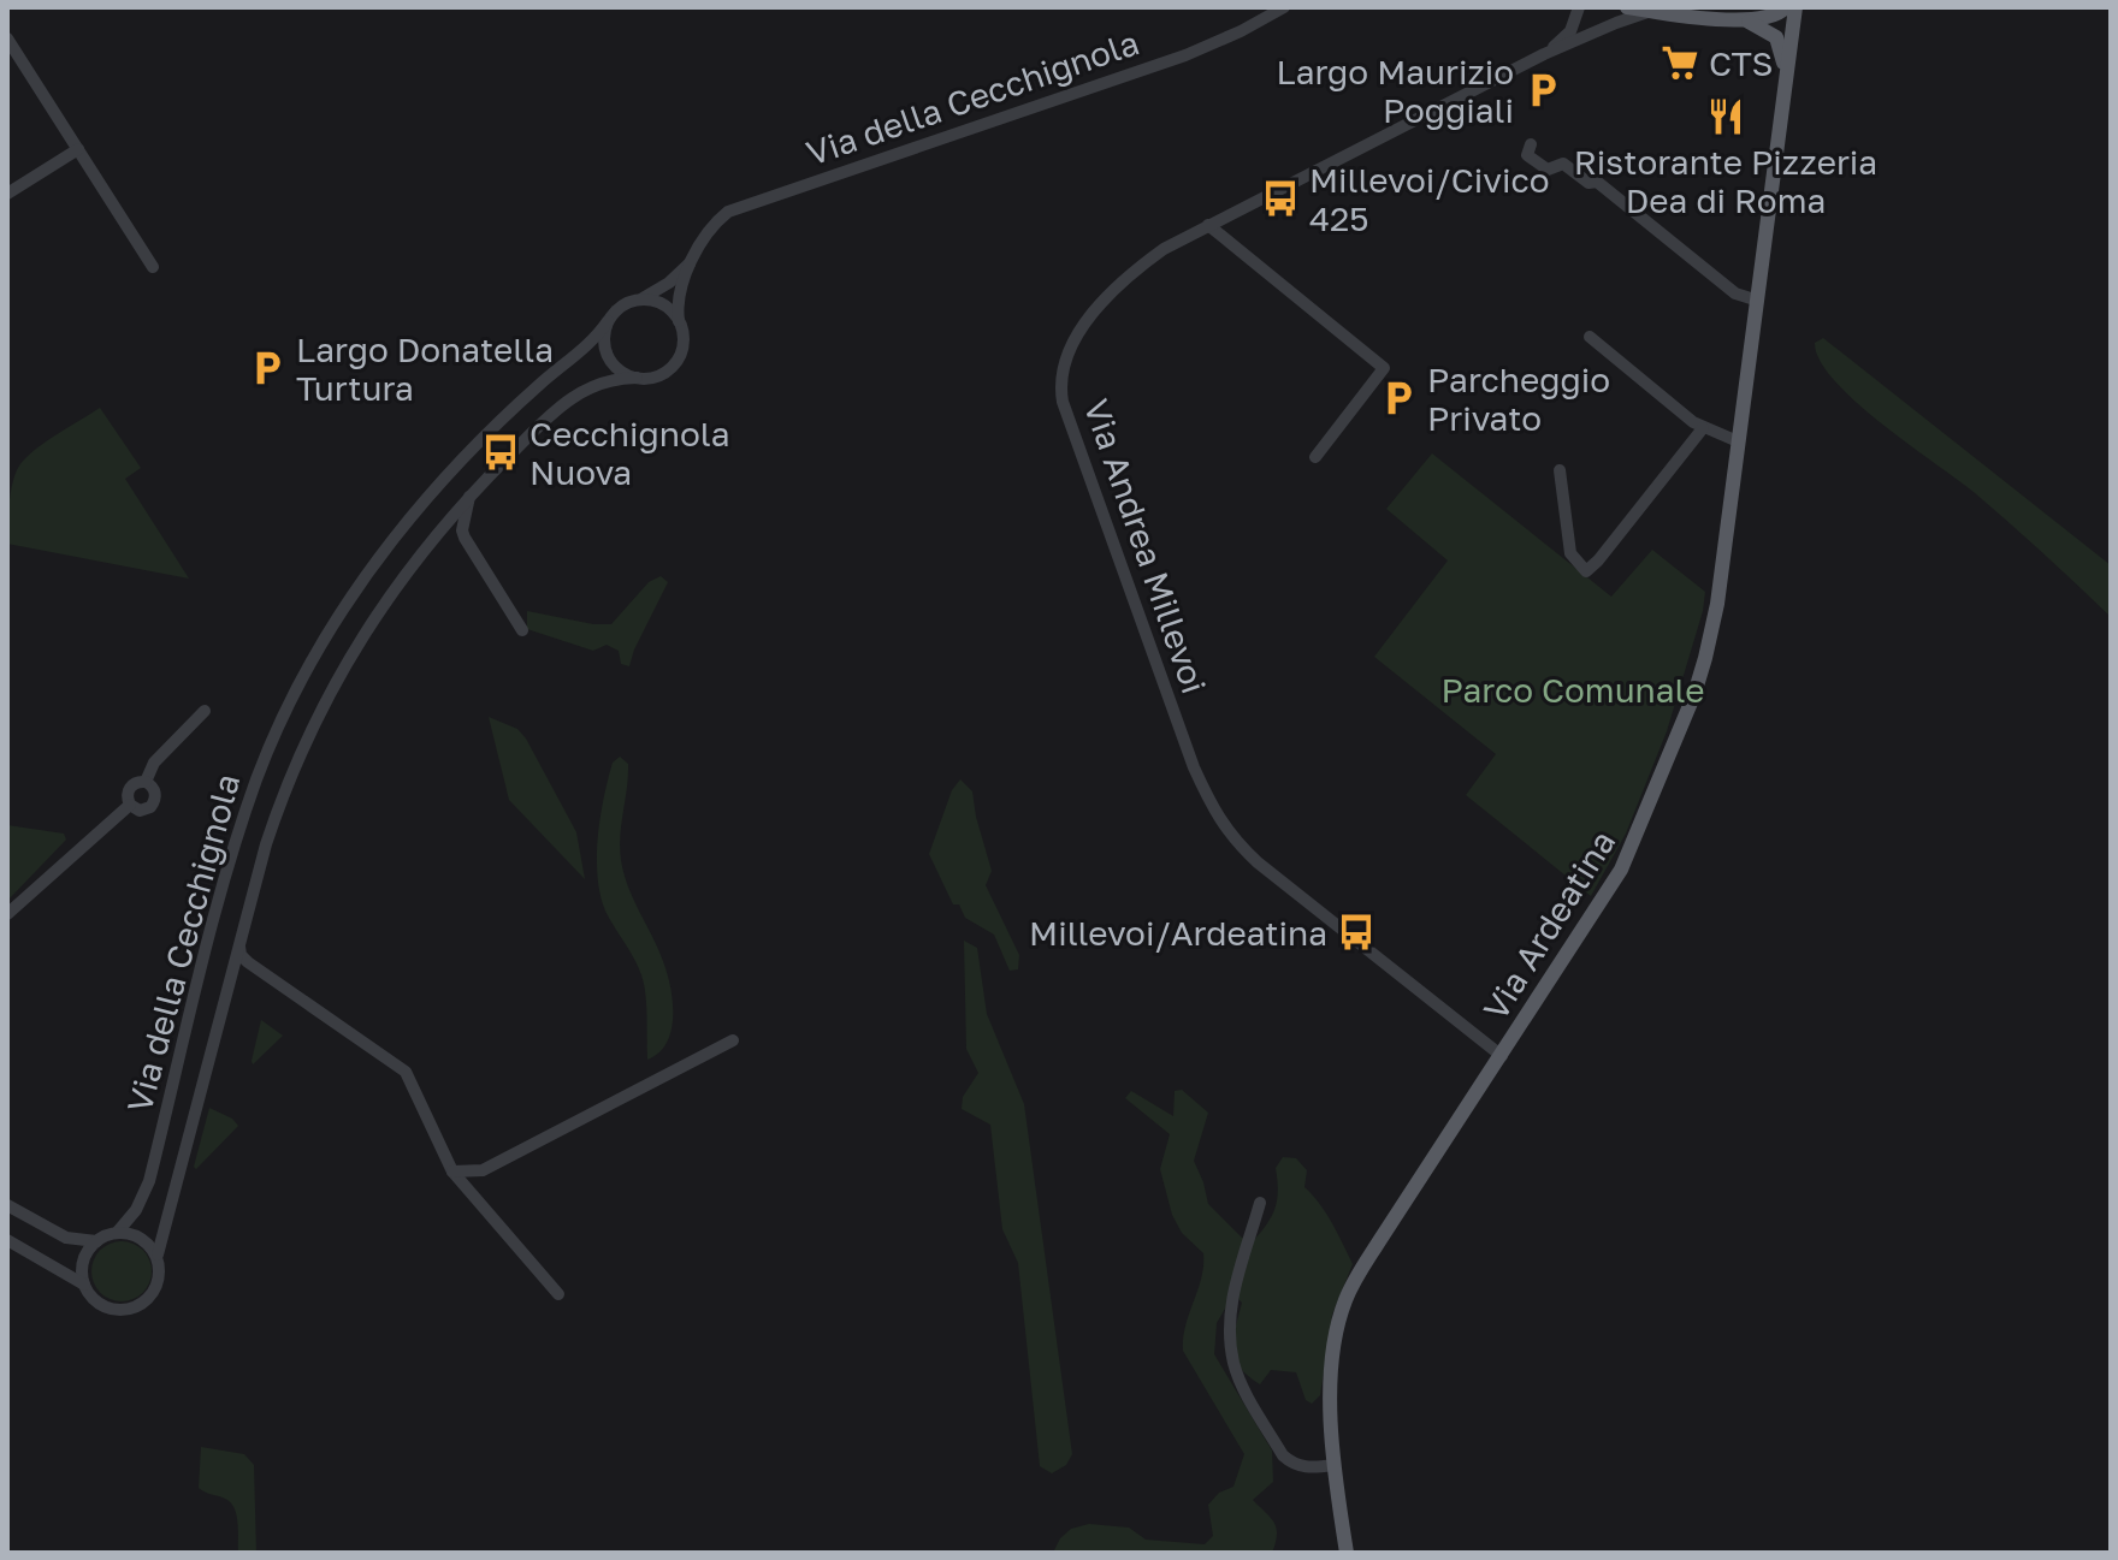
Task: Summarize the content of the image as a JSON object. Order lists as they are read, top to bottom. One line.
{"streets":{"main road":["Via Andrea Millevoi","Via Ardeatina"],"street":["Via della Cecchignola"]},"crossings":[["Via Andrea Millevoi","Via Ardeatina"]],"parks":["Parco Comunale"],"places":{"supermarket":["CTS"],"parking":["Largo Maurizio Poggiali","Largo Donatella Turtura","Parcheggio Privato"],"restaurant":["Ristorante Pizzeria Dea di Roma"],"bus stop":["Millevoi/Civico 425","Cecchignola Nuova","Millevoi/Ardeatina"]}}
